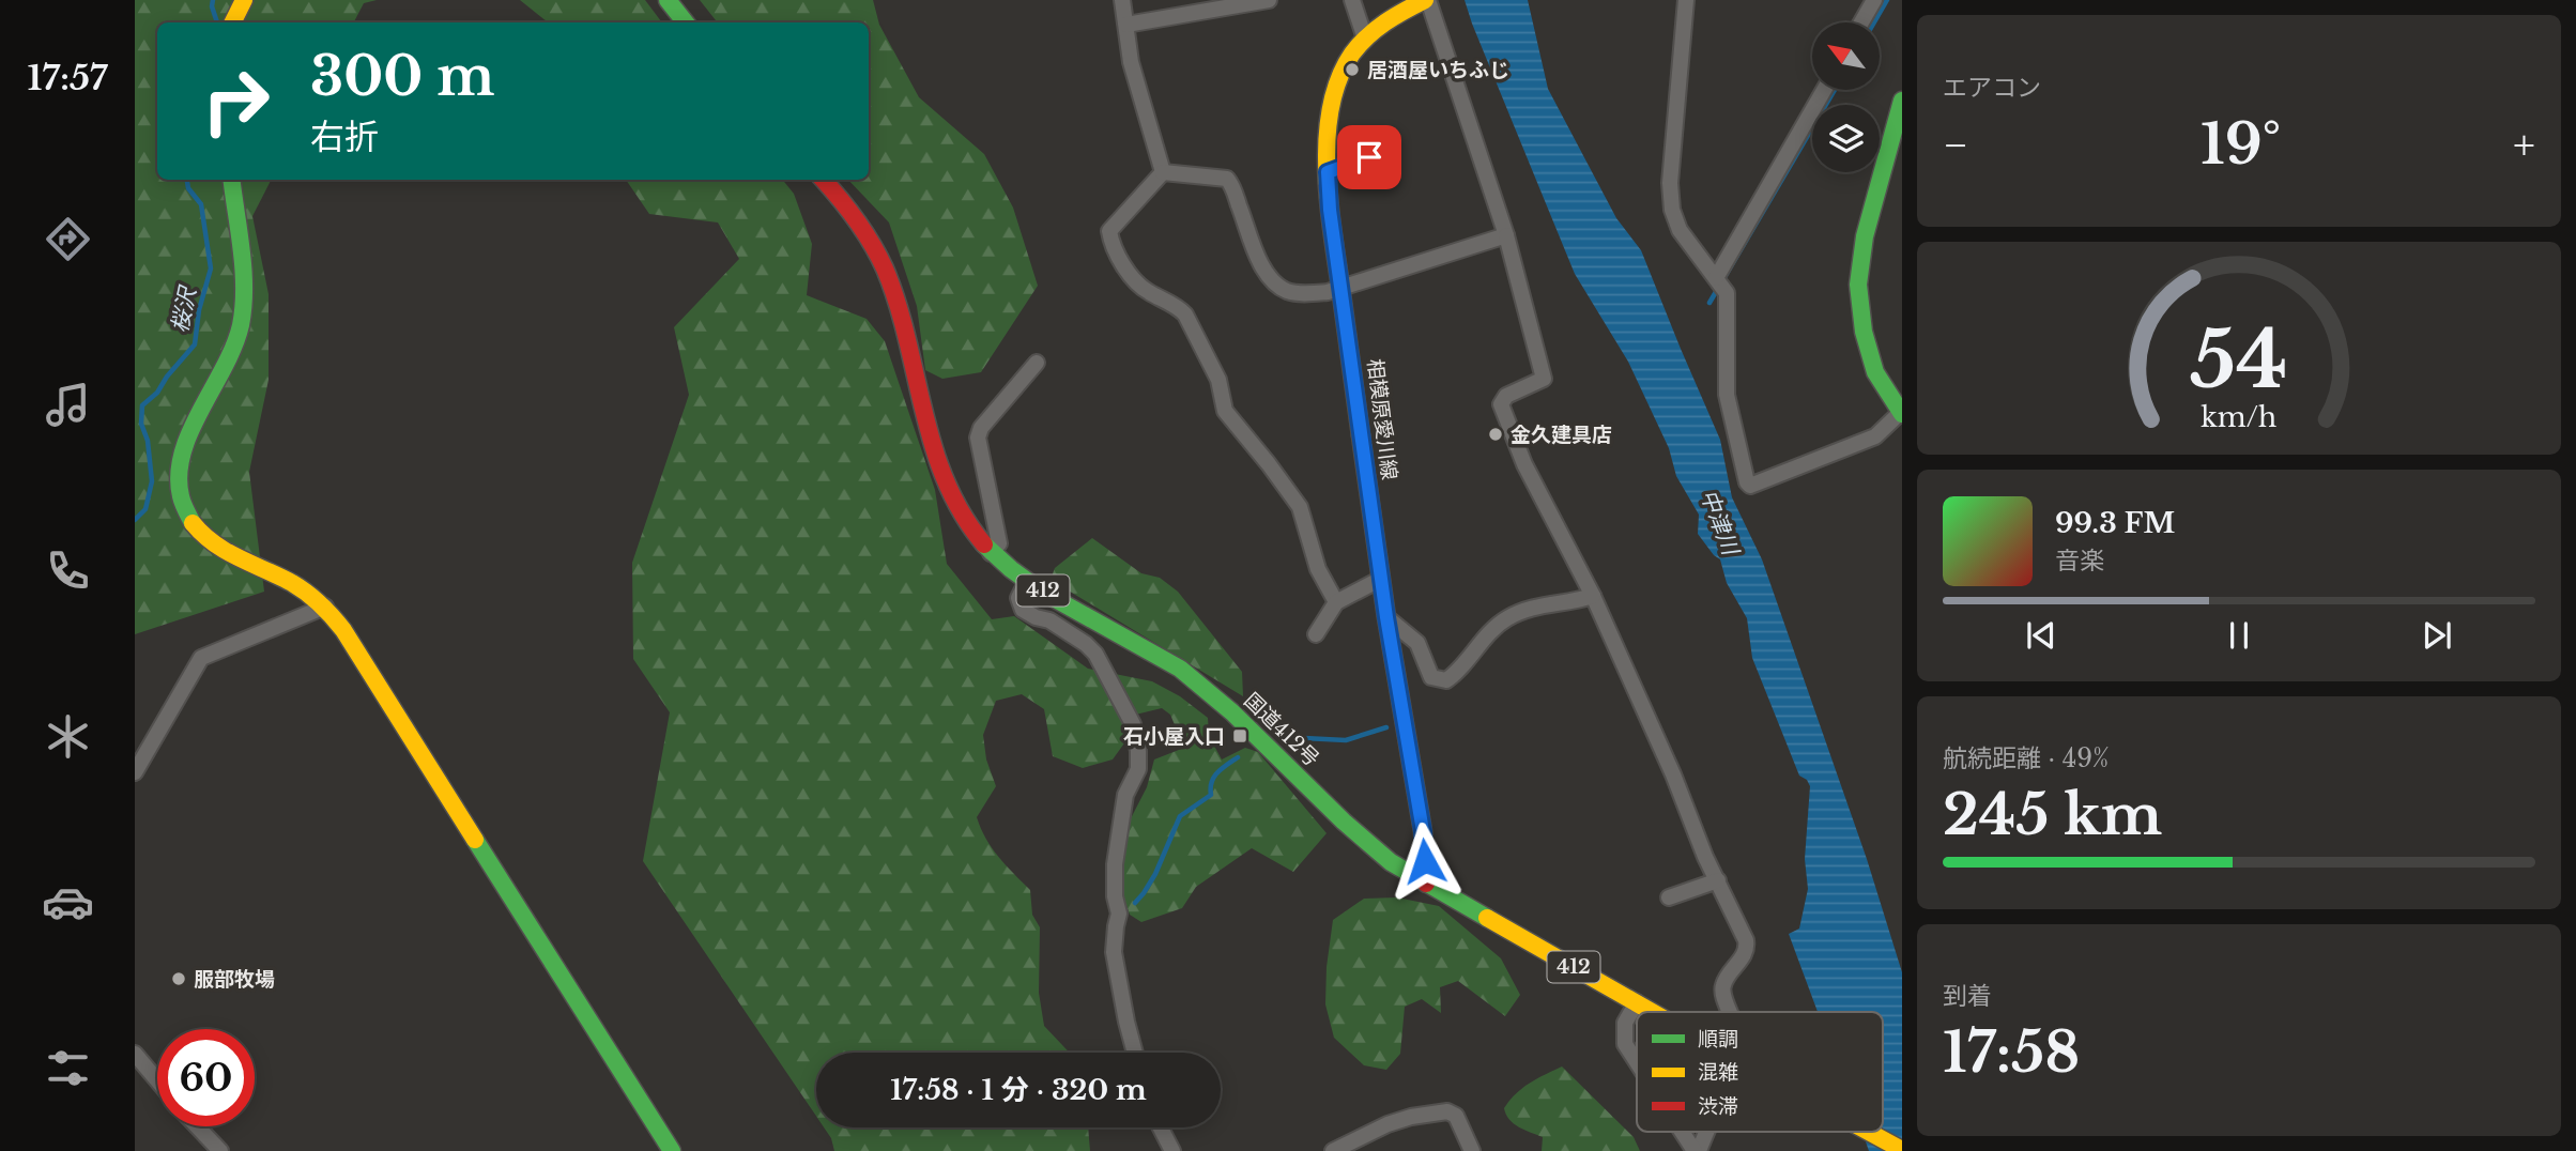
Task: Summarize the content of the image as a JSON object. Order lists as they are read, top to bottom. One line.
{"streets":{"main road":["相模原愛川線","412","国道412号"]},"crossings":[["相模原愛川線","国道412号"]],"water":["桜沢","中津川"],"places":{"other":["居酒屋いちふじ","金久建具店","服部牧場"],"transit":["石小屋入口"]},"legend":["順調","混雑","渋滞"],"north":"top left","page":{"tabs":"17:57","tile":["エアコン",["航続距離 · 49%","245 km"],["到着","17:58"]],"turn":["300 m","右折"],"heat":["−","19°","+"],"song":["99.3 FM","音楽"],"limit":"60","trip":"17:58 · 1 分 · 320 m","gauge":["54","km/h"]}}
